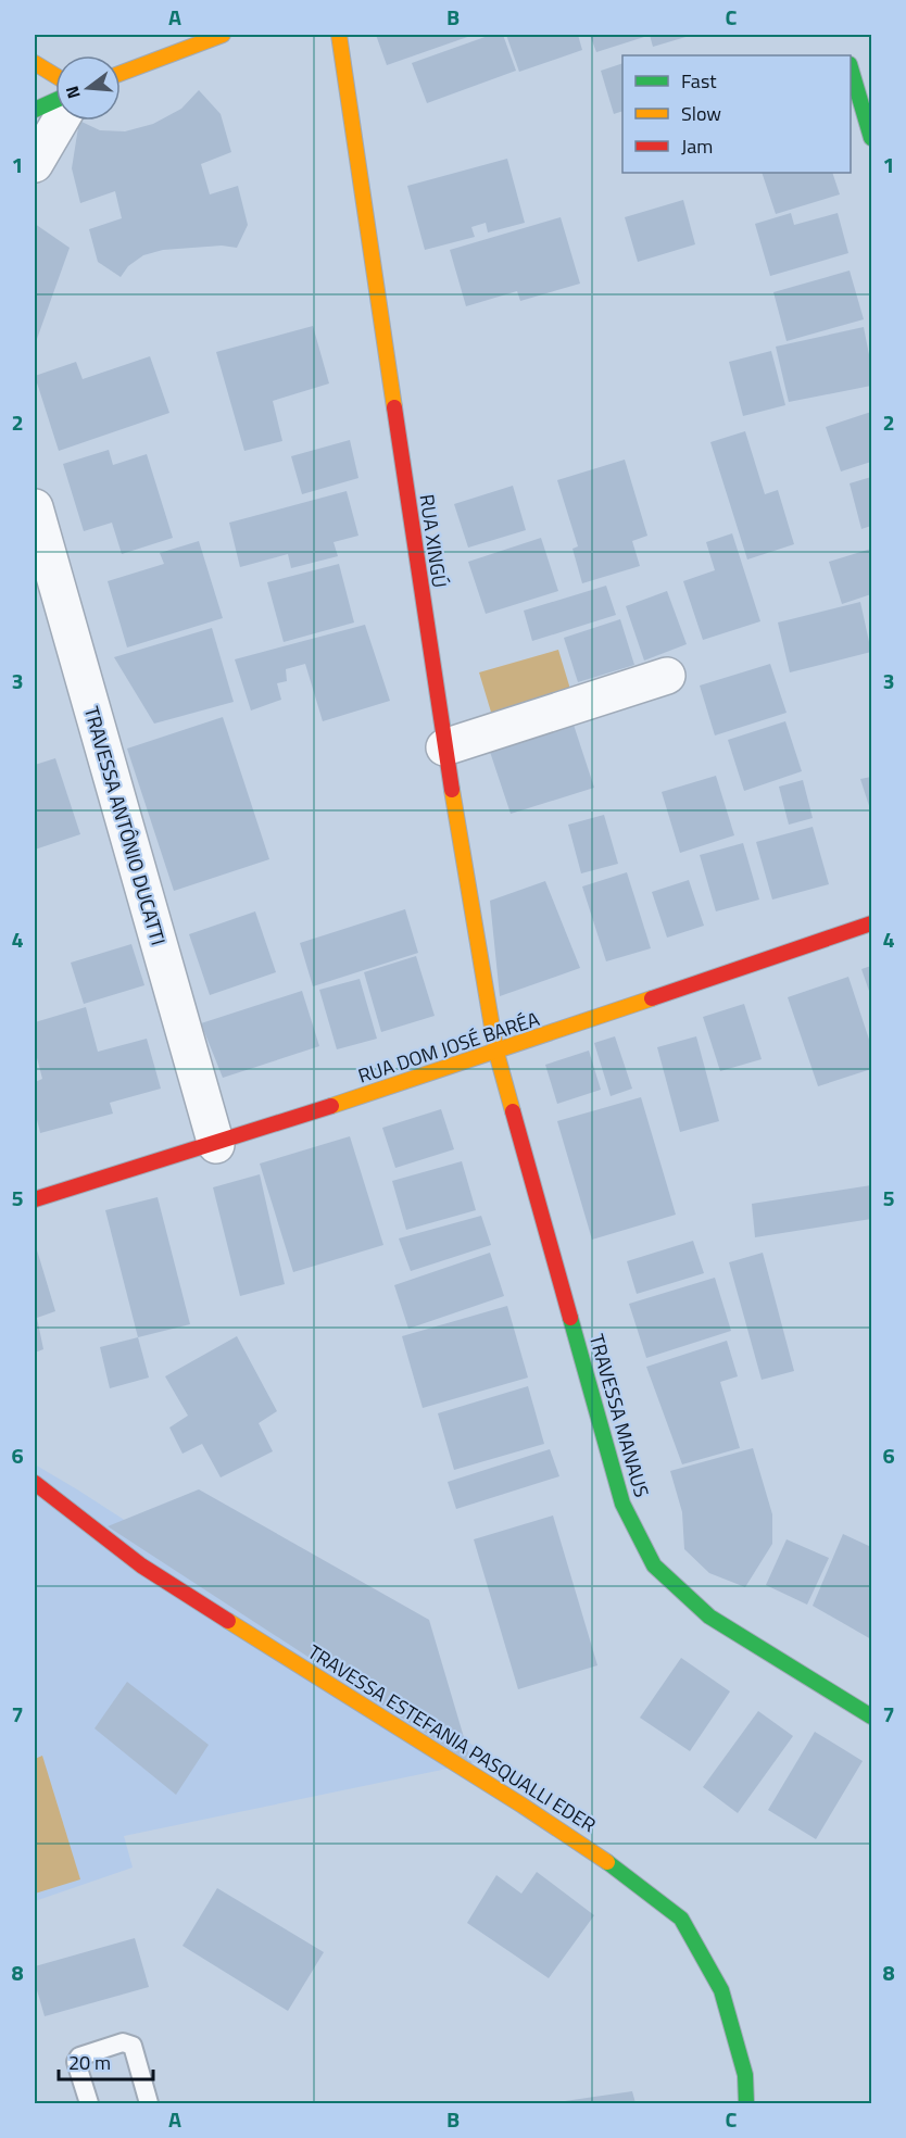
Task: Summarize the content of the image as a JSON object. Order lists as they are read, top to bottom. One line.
{"streets":{"street":["RUA XINGÚ","TRAVESSA ANTÔNIO DUCATTI","RUA DOM JOSÉ BARÉA","TRAVESSA MANAUS","TRAVESSA ESTEFANIA PASQUALLI EDER"]},"crossings":[["RUA XINGÚ","RUA DOM JOSÉ BARÉA"],["RUA XINGÚ","TRAVESSA MANAUS"],["TRAVESSA ANTÔNIO DUCATTI","RUA DOM JOSÉ BARÉA"],["RUA DOM JOSÉ BARÉA","TRAVESSA MANAUS"]],"legend":["Fast","Slow","Jam"],"scale_bar":"20 m","north":"left","grid":{"columns":["A","B","C"],"rows":["1","2","3","4","5","6","7","8"]}}
